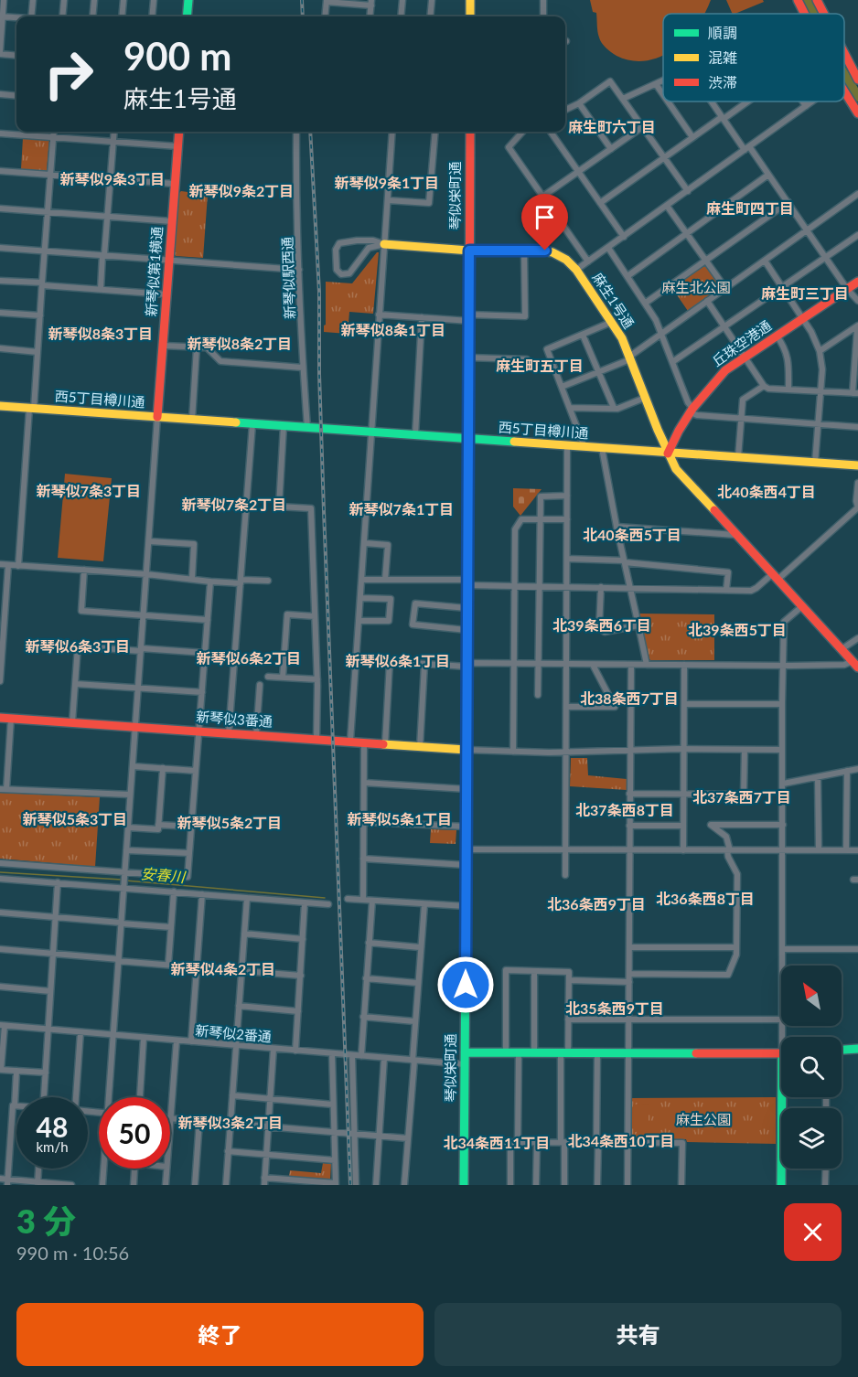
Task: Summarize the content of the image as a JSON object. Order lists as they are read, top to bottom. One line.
{"streets":{"main road":["琴似栄町通","新琴似第1横通","麻生1号通","丘珠空港通","西5丁目樽川通","新琴似3番通"],"street":["新琴似駅西通","新琴似2番通"]},"crossings":[["琴似栄町通","麻生1号通"],["琴似栄町通","西5丁目樽川通"],["琴似栄町通","新琴似3番通"],["琴似栄町通","新琴似2番通"],["新琴似第1横通","西5丁目樽川通"],["新琴似駅西通","西5丁目樽川通"],["麻生1号通","丘珠空港通"],["麻生1号通","西5丁目樽川通"],["丘珠空港通","西5丁目樽川通"]],"districts":["麻生町六丁目","新琴似9条3丁目","新琴似9条1丁目","新琴似9条2丁目","麻生町四丁目","麻生町三丁目","新琴似8条1丁目","新琴似8条3丁目","新琴似8条2丁目","麻生町五丁目","新琴似7条3丁目","北40条西4丁目","新琴似7条2丁目","新琴似7条1丁目","北40条西5丁目","北39条西6丁目","北39条西5丁目","新琴似6条3丁目","新琴似6条2丁目","新琴似6条1丁目","北38条西7丁目","北37条西7丁目","北37条西8丁目","新琴似5条3丁目","新琴似5条1丁目","新琴似5条2丁目","北36条西8丁目","北36条西9丁目","新琴似4条2丁目","北35条西9丁目","新琴似3条2丁目","北34条西10丁目","北34条西11丁目"],"water":["安春川"],"parks":["麻生北公園","麻生公園"],"legend":["順調","混雑","渋滞"],"north":"top left","page":{"turn":["900 m","麻生1号通"],"speed":"48 km/h","limit":"50","heading":["3 分","990 m · 10:56"],"buttons":["終了","共有"]}}
